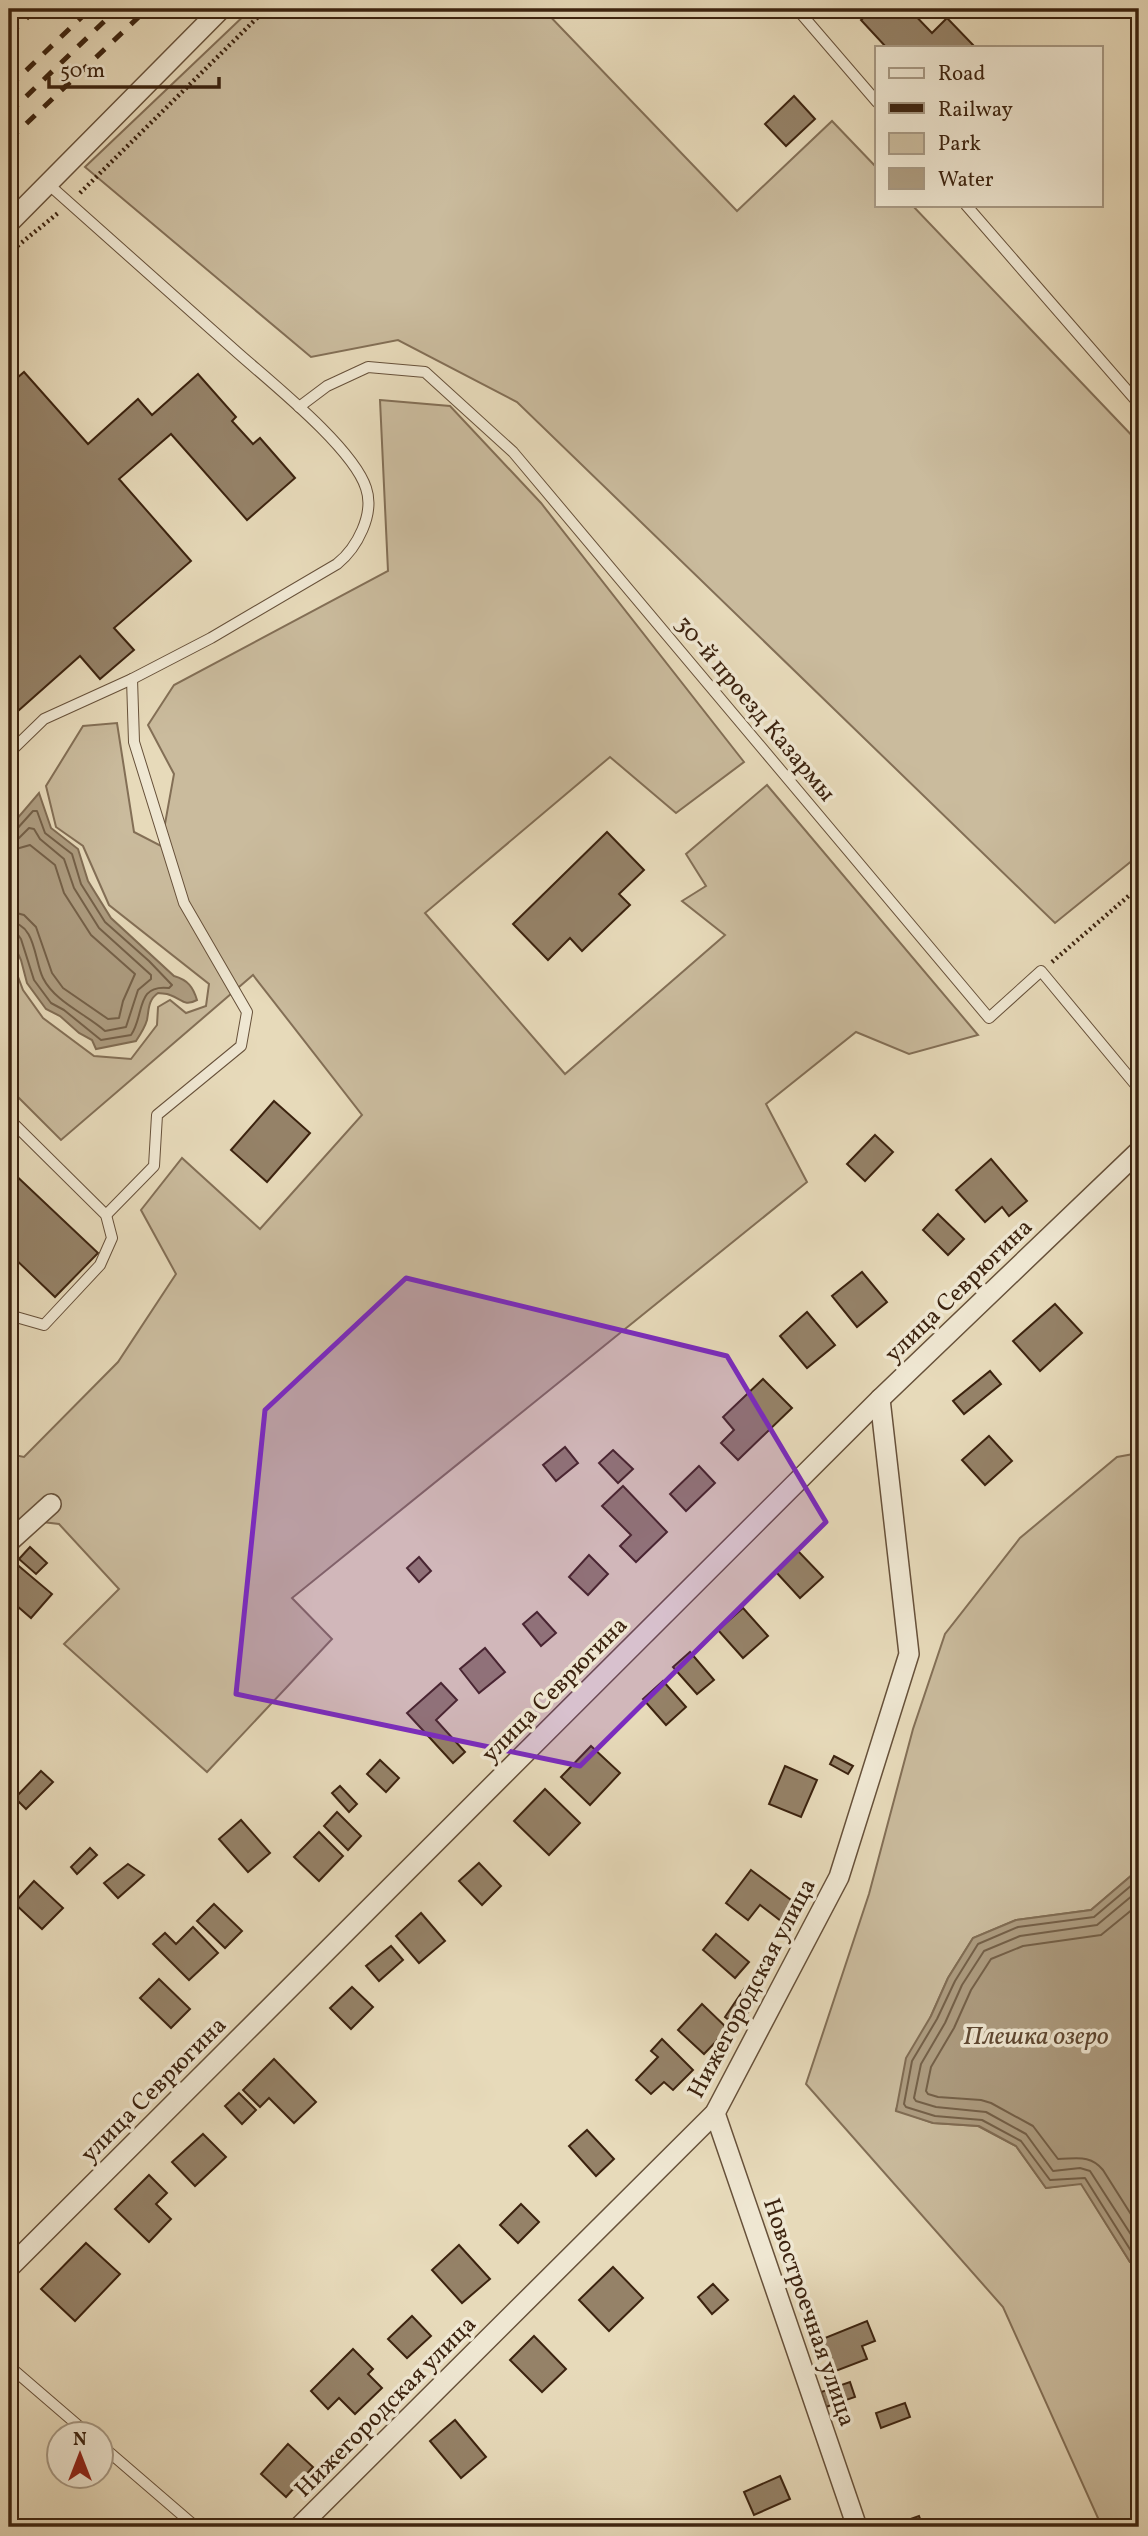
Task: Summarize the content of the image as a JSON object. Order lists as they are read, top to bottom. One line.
{"streets":{"street":["улица Севрюгина","Нижегородская улица","Новостроечная улица"],"lane":["30-й проезд Казармы"]},"crossings":[["улица Севрюгина","Нижегородская улица"],["Нижегородская улица","Новостроечная улица"]],"water":["Плешка озеро"],"legend":["Road","Railway","Park","Water"],"scale_bar":"50 m","north":"top"}
